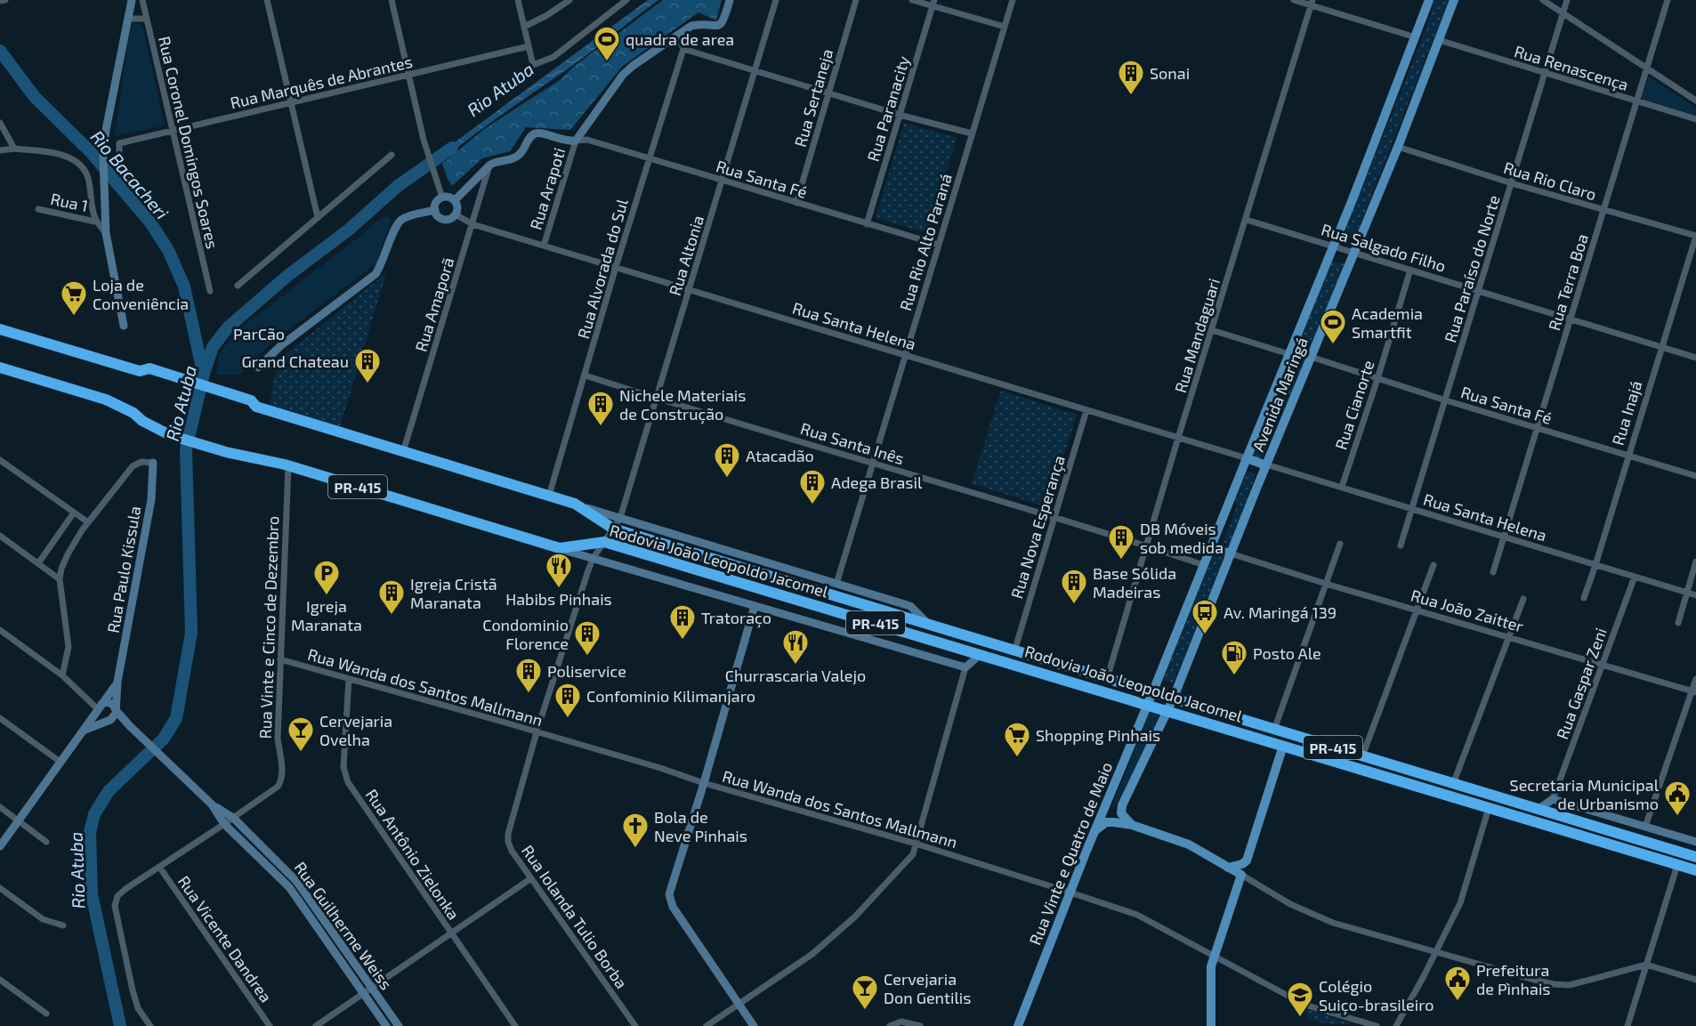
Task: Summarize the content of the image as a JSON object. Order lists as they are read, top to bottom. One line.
{"streets":{"highway":["PR-415","Rodovia João Leopoldo Jacomel"],"main road":["Avenida Maringá","Rua Vinte e Quatro de Maio"],"street":["Rua Renascença","Rua Marquês de Abrantes","Rua Sertaneja","Rua Paranacity","Rua Coronel Domingos Soares","Rua Santa Fé","Rua Rio Claro","Rua Arapoti","Rua 1","Rua Rio Alto Paraná","Rua Salgado Filho","Rua Altonia","Rua Alvorada do Sul","Rua Paraíso do Norte","Rua Terra Boa","Rua Amaporã","Rua Santa Helena","Rua Mandaguari","Rua Cianorte","Rua Inajá","Rua Santa Inês","Rua Nova Esperança","Rua Paulo Kissula","Rua João Zaitter","Rua Vinte e Cinco de Dezembro","Rua Gaspar Zeni","Rua Wanda dos Santos Mallmann","Rua Antônio Zielonka","Rua Iolanda Tulio Borba","Rua Guilherme Weiss","Rua Vicente Dandrea"]},"crossings":[["Rua Renascença","Rua Paraíso do Norte"],["Rua Renascença","Rua Terra Boa"],["Rua Renascença","Avenida Maringá"],["Rua Marquês de Abrantes","Rua Coronel Domingos Soares"],["Rua Sertaneja","Rua Santa Fé"],["Rua Paranacity","Rua Santa Fé"],["Rua Santa Fé","Rua Arapoti"],["Rua Santa Fé","Rua Rio Alto Paraná"],["Rua Santa Fé","Rua Altonia"],["Rua Santa Fé","Rua Alvorada do Sul"],["Rua Santa Fé","Rua Paraíso do Norte"],["Rua Santa Fé","Rua Terra Boa"],["Rua Santa Fé","Avenida Maringá"],["Rua Santa Fé","Rua Cianorte"],["Rua Santa Fé","Rua Inajá"],["Rua Rio Claro","Rua Paraíso do Norte"],["Rua Rio Claro","Rua Terra Boa"],["Rua Rio Claro","Avenida Maringá"],["Rua Rio Claro","Rua Inajá"],["Rua Arapoti","Rua Santa Helena"],["Rua Rio Alto Paraná","Rua Santa Helena"],["Rua Rio Alto Paraná","Rua Santa Inês"],["Rua Rio Alto Paraná","Rodovia João Leopoldo Jacomel"],["Rua Salgado Filho","Rua Paraíso do Norte"],["Rua Salgado Filho","Rua Terra Boa"],["Rua Salgado Filho","Rua Mandaguari"],["Rua Salgado Filho","Avenida Maringá"],["Rua Salgado Filho","Rua Cianorte"],["Rua Salgado Filho","Rua Inajá"],["Rua Altonia","Rua Santa Helena"],["Rua Altonia","Rua Santa Inês"],["Rua Altonia","Rodovia João Leopoldo Jacomel"],["Rua Altonia","Rua Iolanda Tulio Borba"],["Rua Alvorada do Sul","Rua Santa Helena"],["Rua Alvorada do Sul","Rua Santa Inês"],["Rua Alvorada do Sul","Rodovia João Leopoldo Jacomel"],["Rua Paraíso do Norte","Rua Santa Helena"],["Rua Terra Boa","Rua Santa Helena"],["Rua Amaporã","Rua Santa Helena"],["Rua Amaporã","Rodovia João Leopoldo Jacomel"],["Rua Santa Helena","Rua Mandaguari"],["Rua Santa Helena","Avenida Maringá"],["Rua Santa Helena","Rua Cianorte"],["Rua Santa Helena","Rua Inajá"],["Rua Santa Helena","Rua Nova Esperança"],["Rua Santa Helena","Rua Gaspar Zeni"],["Rua Mandaguari","Rua Santa Inês"],["Rua Mandaguari","Rodovia João Leopoldo Jacomel"],["Avenida Maringá","Rua Santa Inês"],["Avenida Maringá","Rodovia João Leopoldo Jacomel"],["Avenida Maringá","Rua João Zaitter"],["Avenida Maringá","Rua Vinte e Quatro de Maio"],["Rua Santa Inês","Rua Nova Esperança"],["Rua Nova Esperança","Rodovia João Leopoldo Jacomel"],["Rodovia João Leopoldo Jacomel","Rua Vinte e Cinco de Dezembro"],["Rodovia João Leopoldo Jacomel","Rua Vinte e Quatro de Maio"],["Rodovia João Leopoldo Jacomel","Rua Iolanda Tulio Borba"],["Rua Paulo Kissula","Rua Guilherme Weiss"],["Rua João Zaitter","Rua Gaspar Zeni"],["Rua Vinte e Cinco de Dezembro","Rua Wanda dos Santos Mallmann"],["Rua Vinte e Cinco de Dezembro","Rua Guilherme Weiss"],["Rua Vinte e Cinco de Dezembro","Rua Vicente Dandrea"],["Rua Wanda dos Santos Mallmann","Rua Vinte e Quatro de Maio"],["Rua Wanda dos Santos Mallmann","Rua Antônio Zielonka"],["Rua Wanda dos Santos Mallmann","Rua Iolanda Tulio Borba"]],"water":["Rio Atuba","Rio Bacacheri"],"parks":["ParCão"],"places":{"sports":["quadra de area","Academia Smartfit"],"building":["Sonai","Grand Chateau","Nichele Materiais de Construção","Atacadão","Adega Brasil","DB Móveis sob medida","Base Sólida Madeiras","Igreja Cristã Maranata","Tratoraço","Condominio Florence","Poliservice","Confominio Kilimanjaro"],"supermarket":["Loja de Conveniência","Shopping Pinhais"],"restaurant":["Habibs Pinhais","Churrascaria Valejo"],"parking":["Igreja Maranata"],"bus stop":["Av. Maringá 139"],"fuel station":["Posto Ale"],"bar":["Cervejaria Ovelha","Cervejaria Don Gentilis"],"public building":["Secretaria Municipal de Urbanismo","Prefeitura de Pìnhais"],"church":["Bola de Neve Pinhais"],"school or university":["Colégio Suiço-brasileiro"]}}
